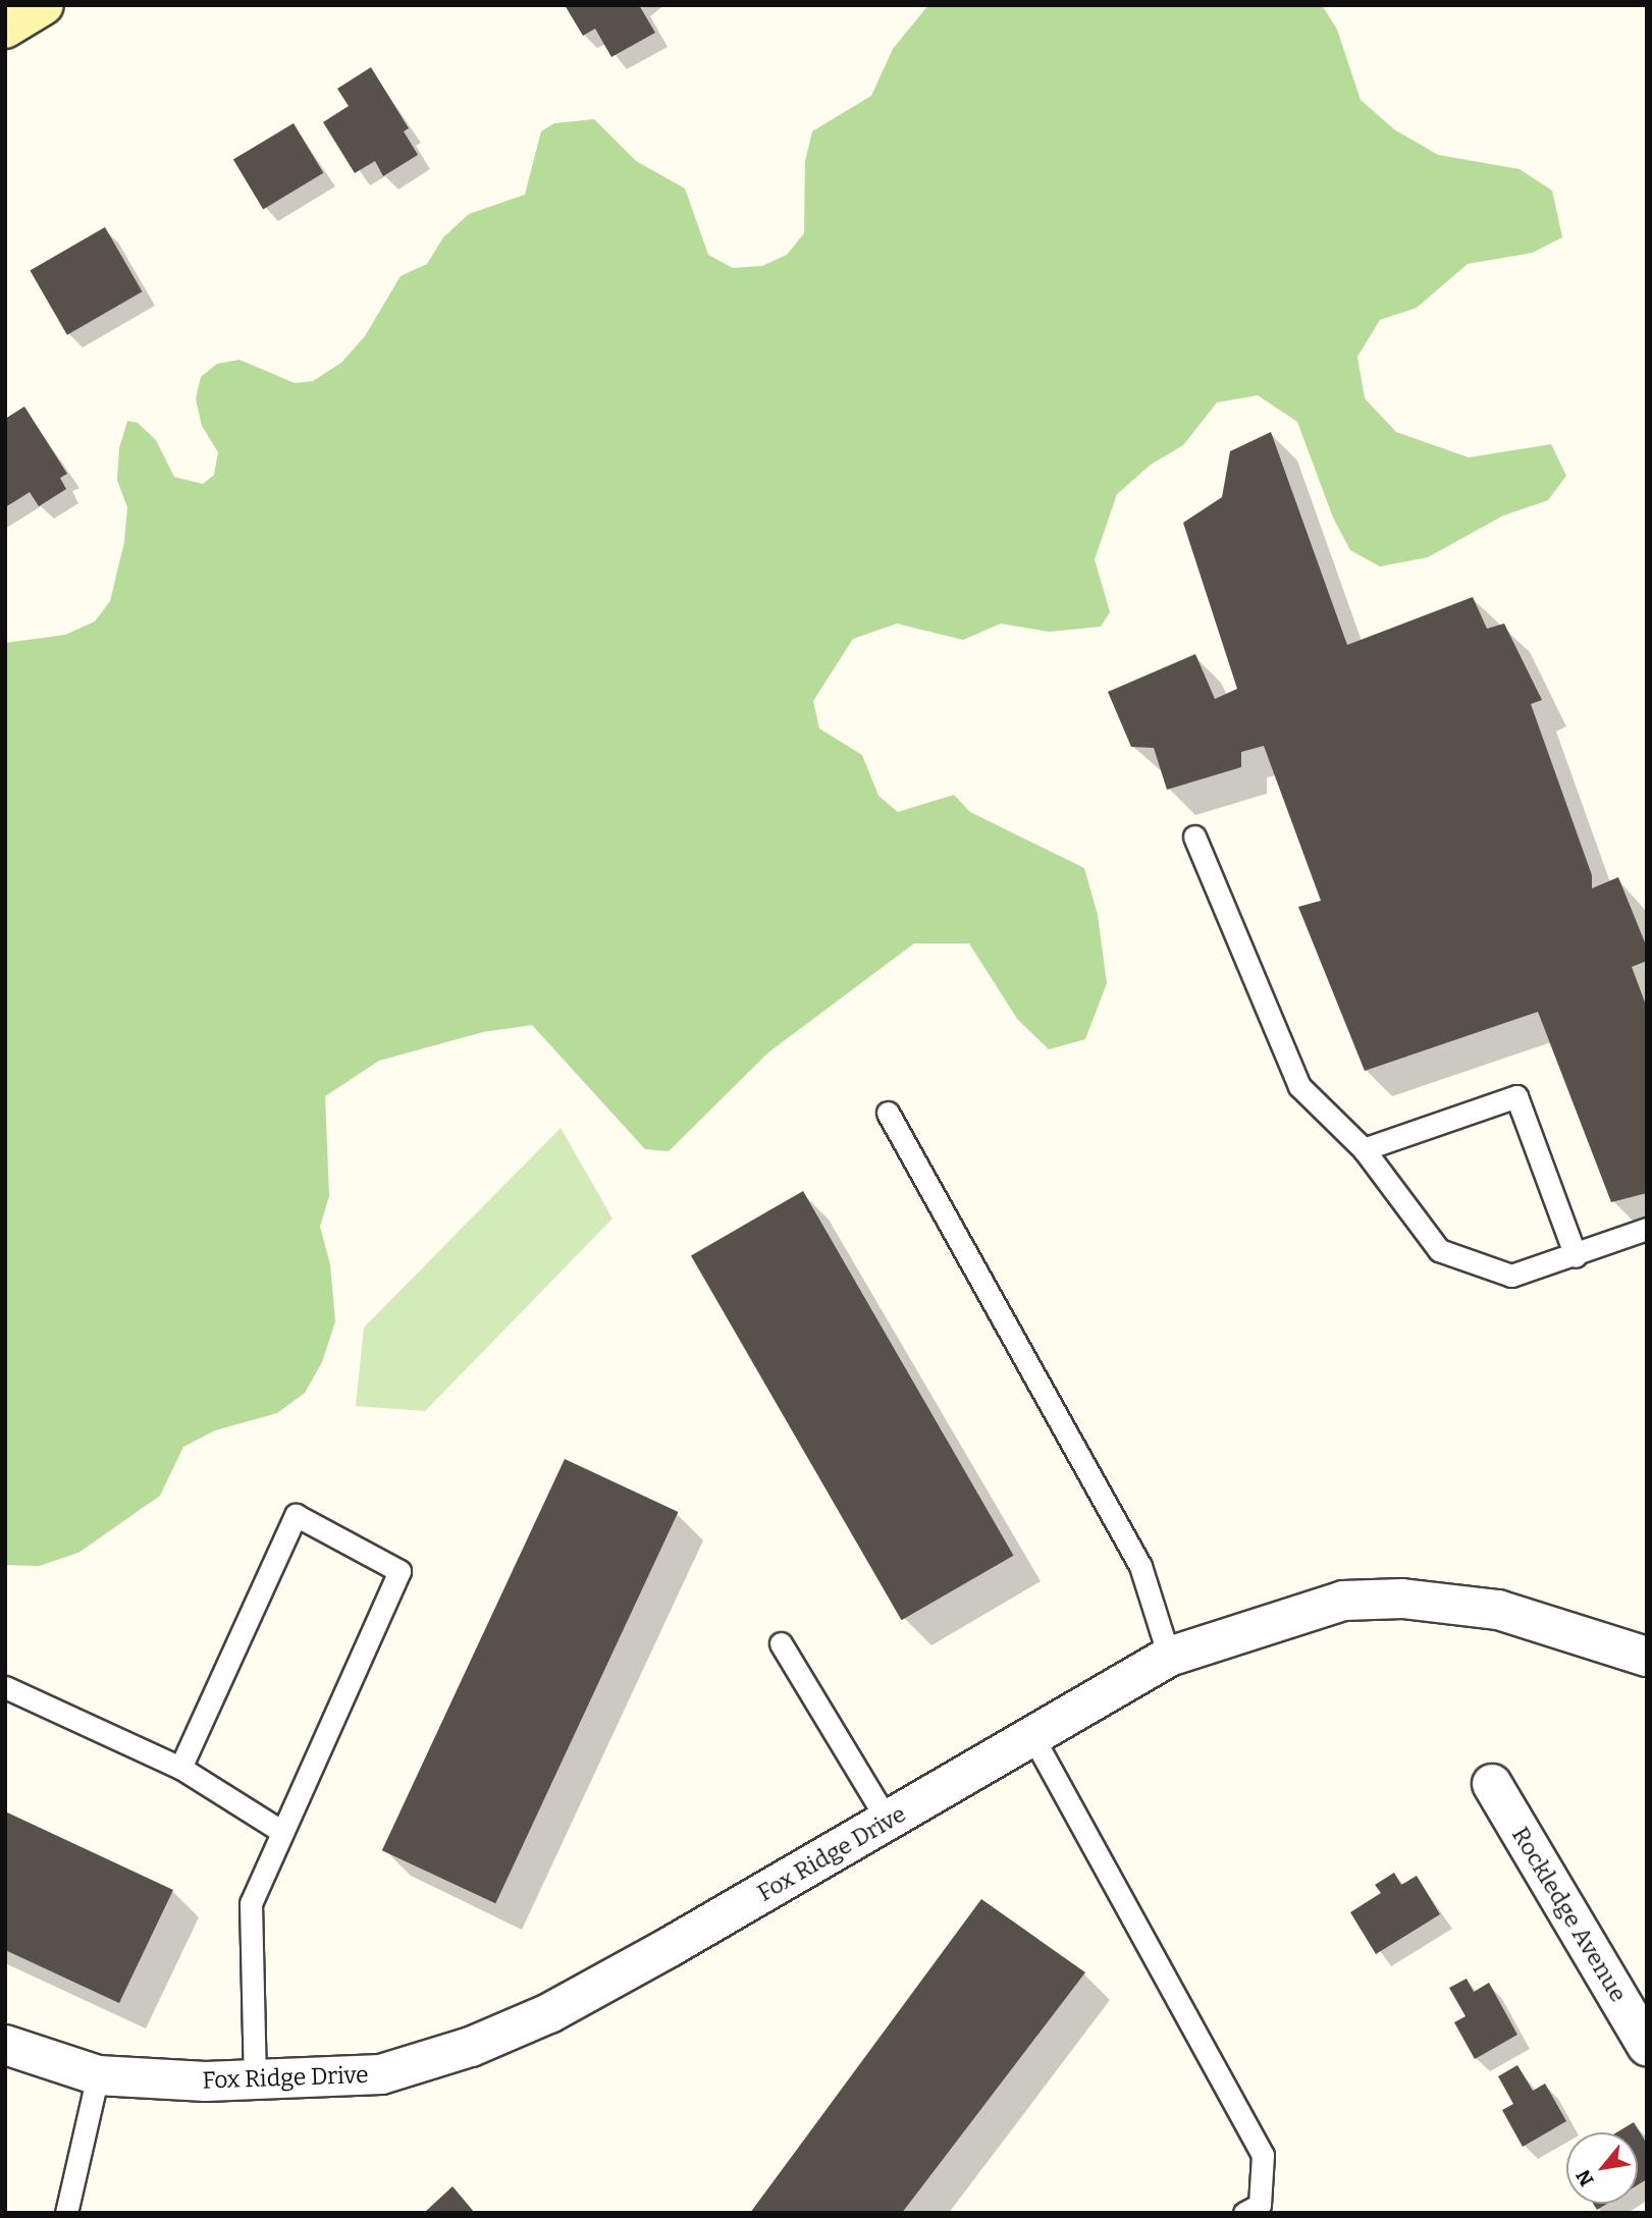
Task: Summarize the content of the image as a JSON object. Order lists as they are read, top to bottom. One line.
{"streets":{"street":["Fox Ridge Drive","Rockledge Avenue"]},"north":"bottom left"}
